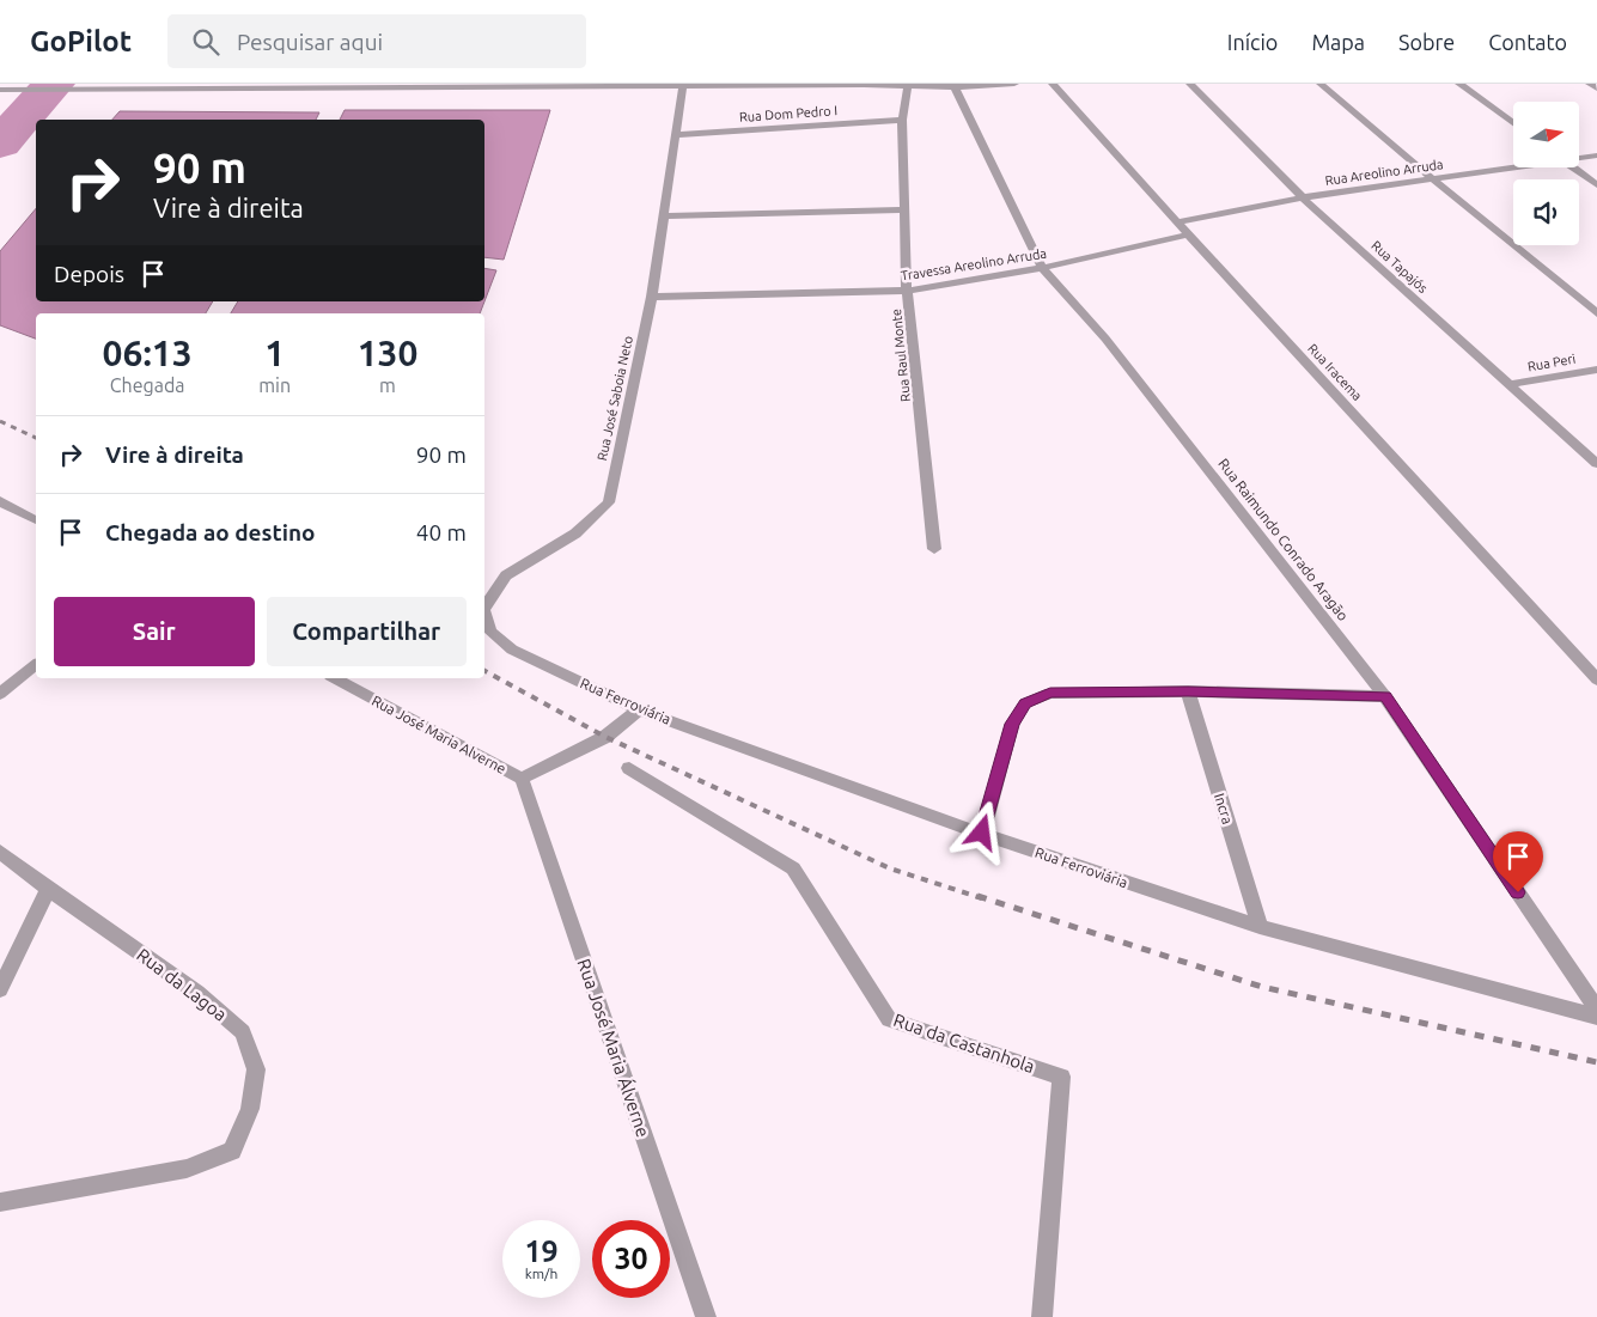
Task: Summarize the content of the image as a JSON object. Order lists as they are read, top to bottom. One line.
{"streets":{"street":["Rua Dom Pedro I","Rua Areolino Arruda","Travessa Areolino Arruda","Rua Tapajós","Rua Raul Monte","Rua Peri","Rua Iracema","Rua José Saboia Neto","Rua Raimundo Conrado Aragão","Rua Ferroviária","Rua José Maria Alverne","Incra","Rua da Lagoa","Rua da Castanhola","Rua José Maria Álverne"]},"crossings":[["Rua Dom Pedro I","Rua Raul Monte"],["Rua Dom Pedro I","Rua José Saboia Neto"],["Rua Areolino Arruda","Rua Tapajós"],["Rua Areolino Arruda","Rua Iracema"],["Travessa Areolino Arruda","Rua Raul Monte"],["Travessa Areolino Arruda","Rua Iracema"],["Travessa Areolino Arruda","Rua José Saboia Neto"],["Travessa Areolino Arruda","Rua Raimundo Conrado Aragão"],["Rua Tapajós","Rua Peri"],["Rua José Saboia Neto","Rua Ferroviária"],["Rua Ferroviária","Rua José Maria Alverne"],["Rua Ferroviária","Incra"],["Rua José Maria Alverne","Rua José Maria Álverne"]],"north":"right","page":{"header":"GoPilot","search":"Pesquisar aqui","nav":["Início","Mapa","Sobre","Contato"],"turn":["90 m","Vire à direita"],"then":"Depois","eta":["06:13","Chegada","1","min","130","m"],"list":[{"name":"Vire à direita","value":"90 m"},{"name":"Chegada ao destino","value":"40 m"}],"buttons":["Sair","Compartilhar"],"speed":"19 km/h","limit":"30"}}
